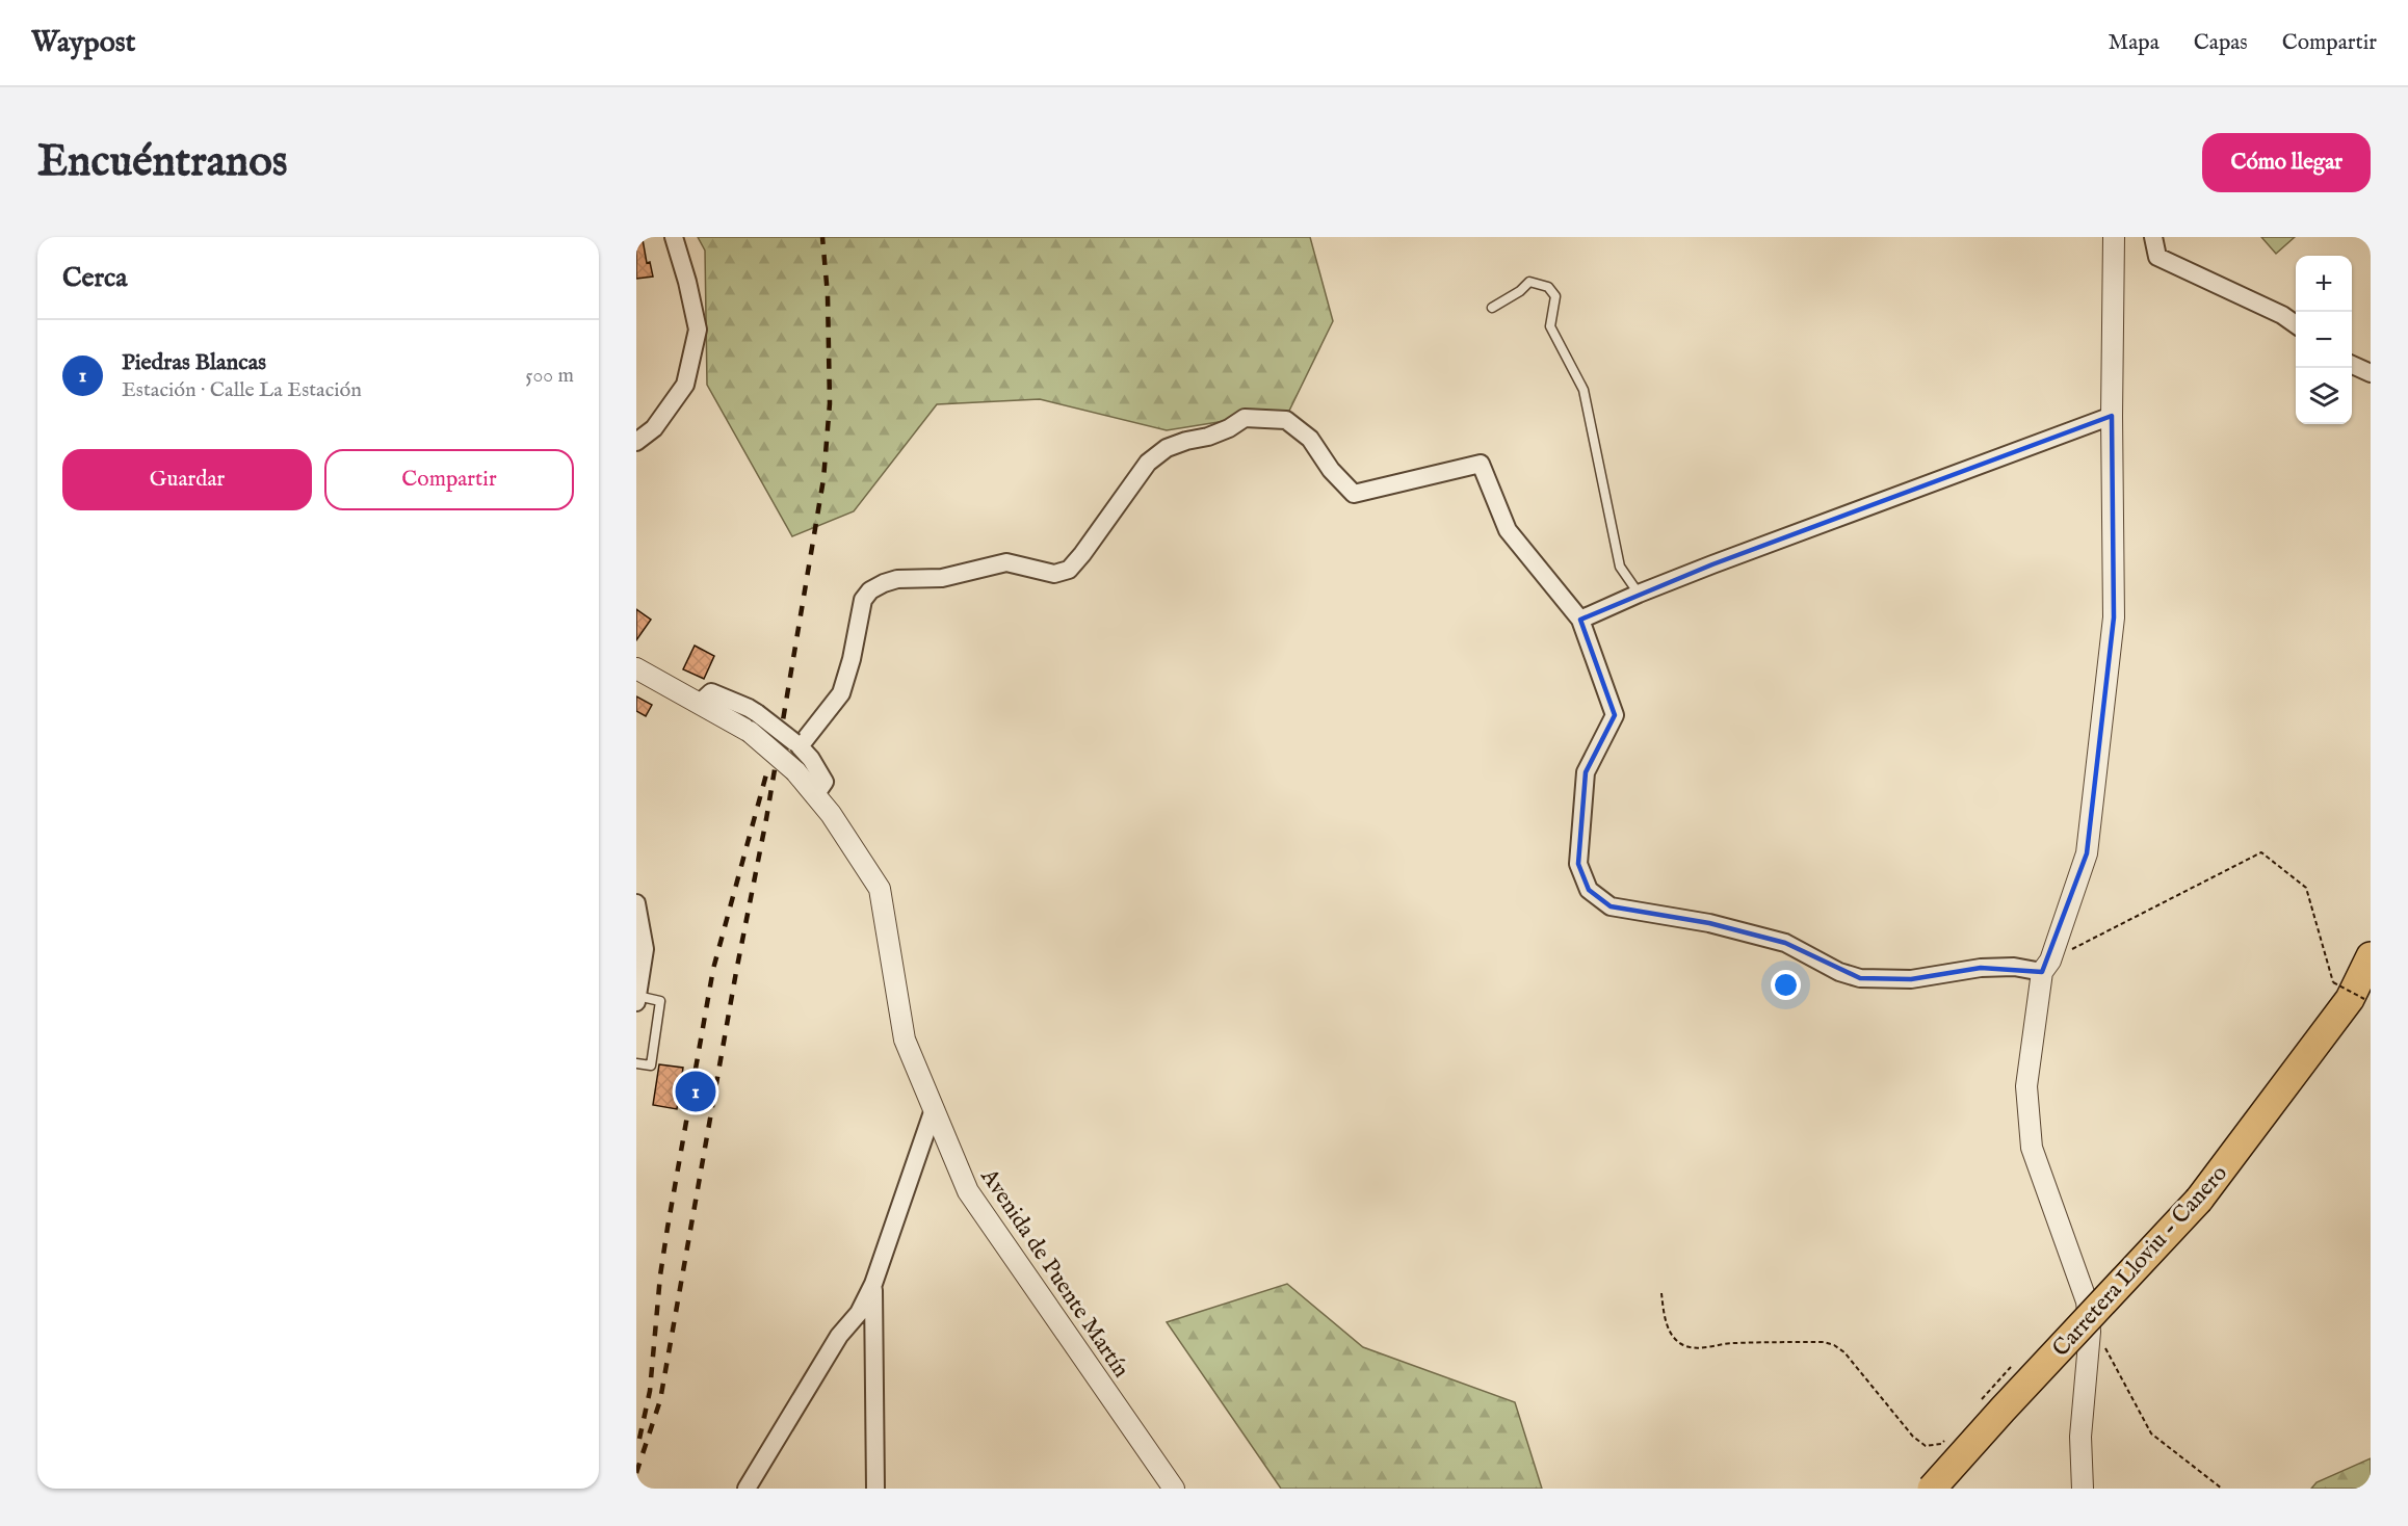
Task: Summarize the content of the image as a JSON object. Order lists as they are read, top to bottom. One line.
{"streets":{"highway":["Carretera Lloviu - Canero"],"street":["Avenida de Puente Martín"]},"page":{"header":"Waypost","nav":["Mapa","Capas","Compartir"],"buttons":["Cómo llegar",["Guardar","Compartir"]],"title":"Encuéntranos","heading":"Cerca","map_buttons":["+","−"],"list":[{"mark":"1","name":"Piedras Blancas","note":"Estación · Calle La Estación","value":"500 m"}],"pins":"1"}}
